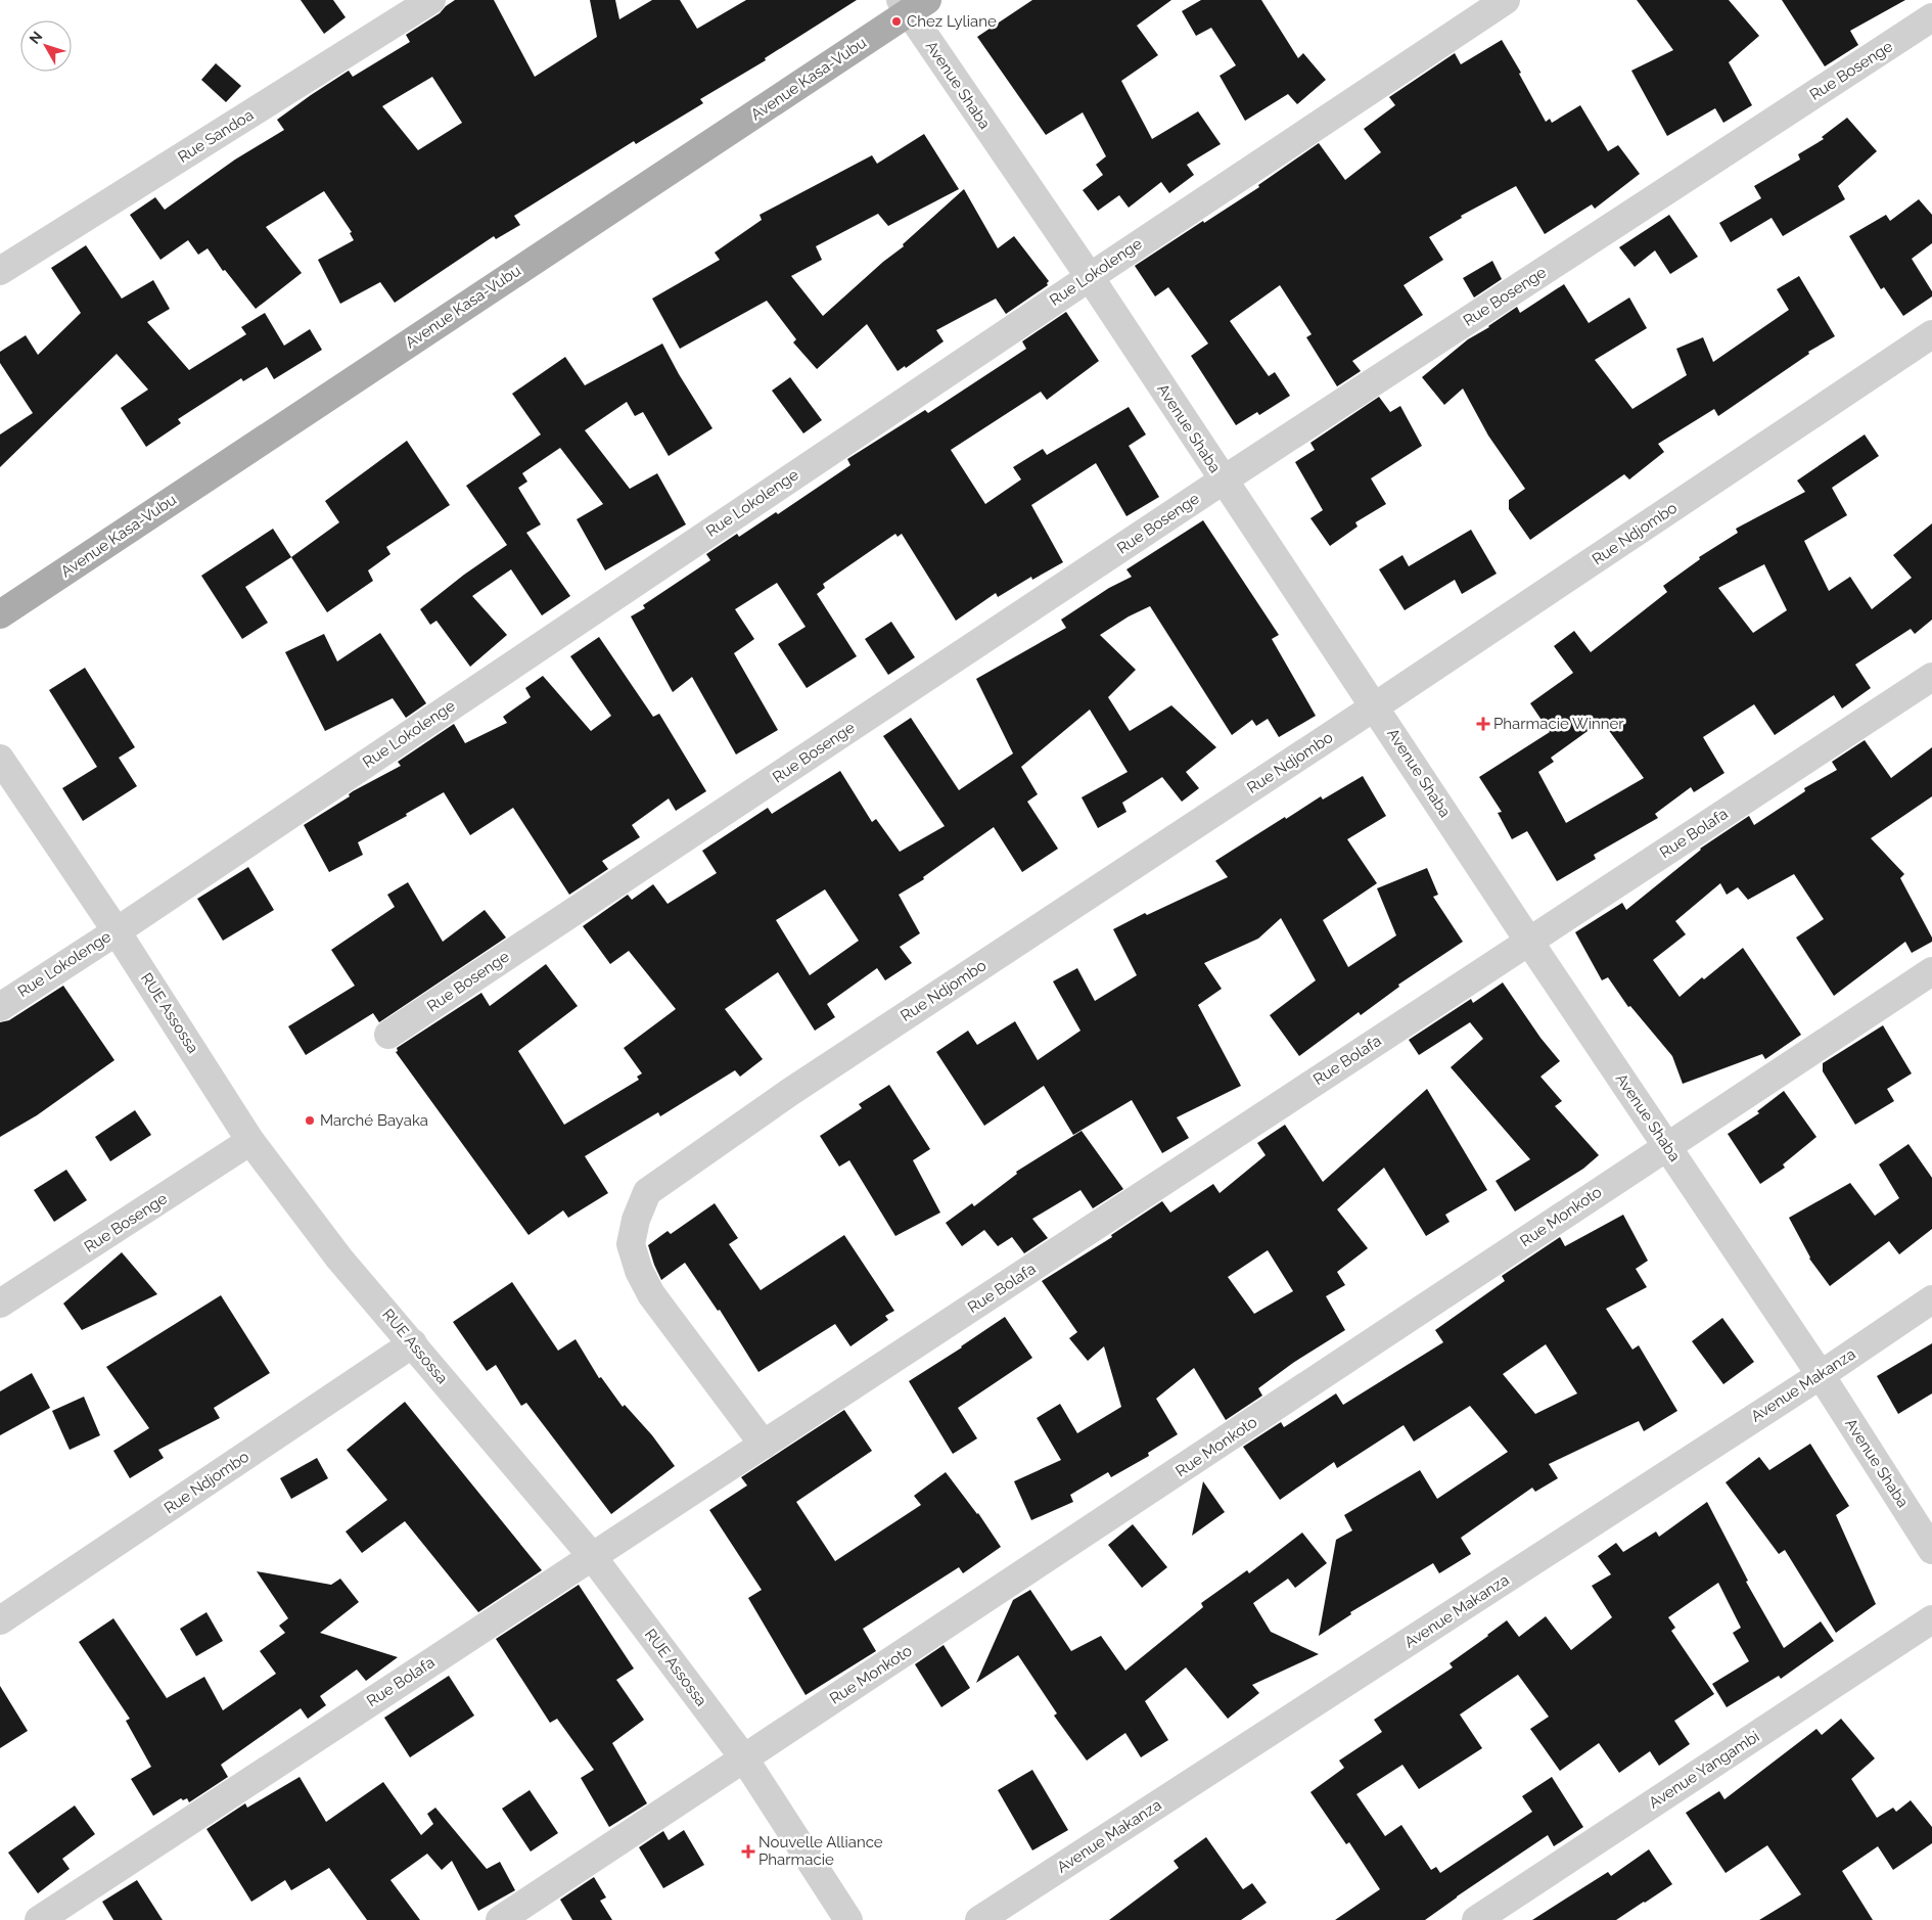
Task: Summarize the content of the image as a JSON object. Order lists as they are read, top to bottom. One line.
{"streets":{"main road":["Avenue Kasa-Vubu"],"street":["Rue Bosenge","Avenue Shaba","Rue Sandoa","Rue Lokolenge","Rue Ndjombo","Rue Bolafa","RUE Assossa","Rue Monkoto","Avenue Makanza","Avenue Yangambi"]},"crossings":[["Rue Bosenge","Avenue Shaba"],["Rue Bosenge","RUE Assossa"],["Avenue Kasa-Vubu","Avenue Shaba"],["Avenue Shaba","Rue Lokolenge"],["Avenue Shaba","Rue Ndjombo"],["Avenue Shaba","Rue Bolafa"],["Avenue Shaba","Rue Monkoto"],["Avenue Shaba","Avenue Makanza"],["Rue Lokolenge","RUE Assossa"],["Rue Ndjombo","Rue Bolafa"],["Rue Ndjombo","RUE Assossa"],["Rue Bolafa","RUE Assossa"],["RUE Assossa","Rue Monkoto"]],"places":{"other":["Chez Lyliane","Marché Bayaka"],"health":["Pharmacie Winner","Nouvelle Alliance Pharmacie"]},"north":"top left"}
